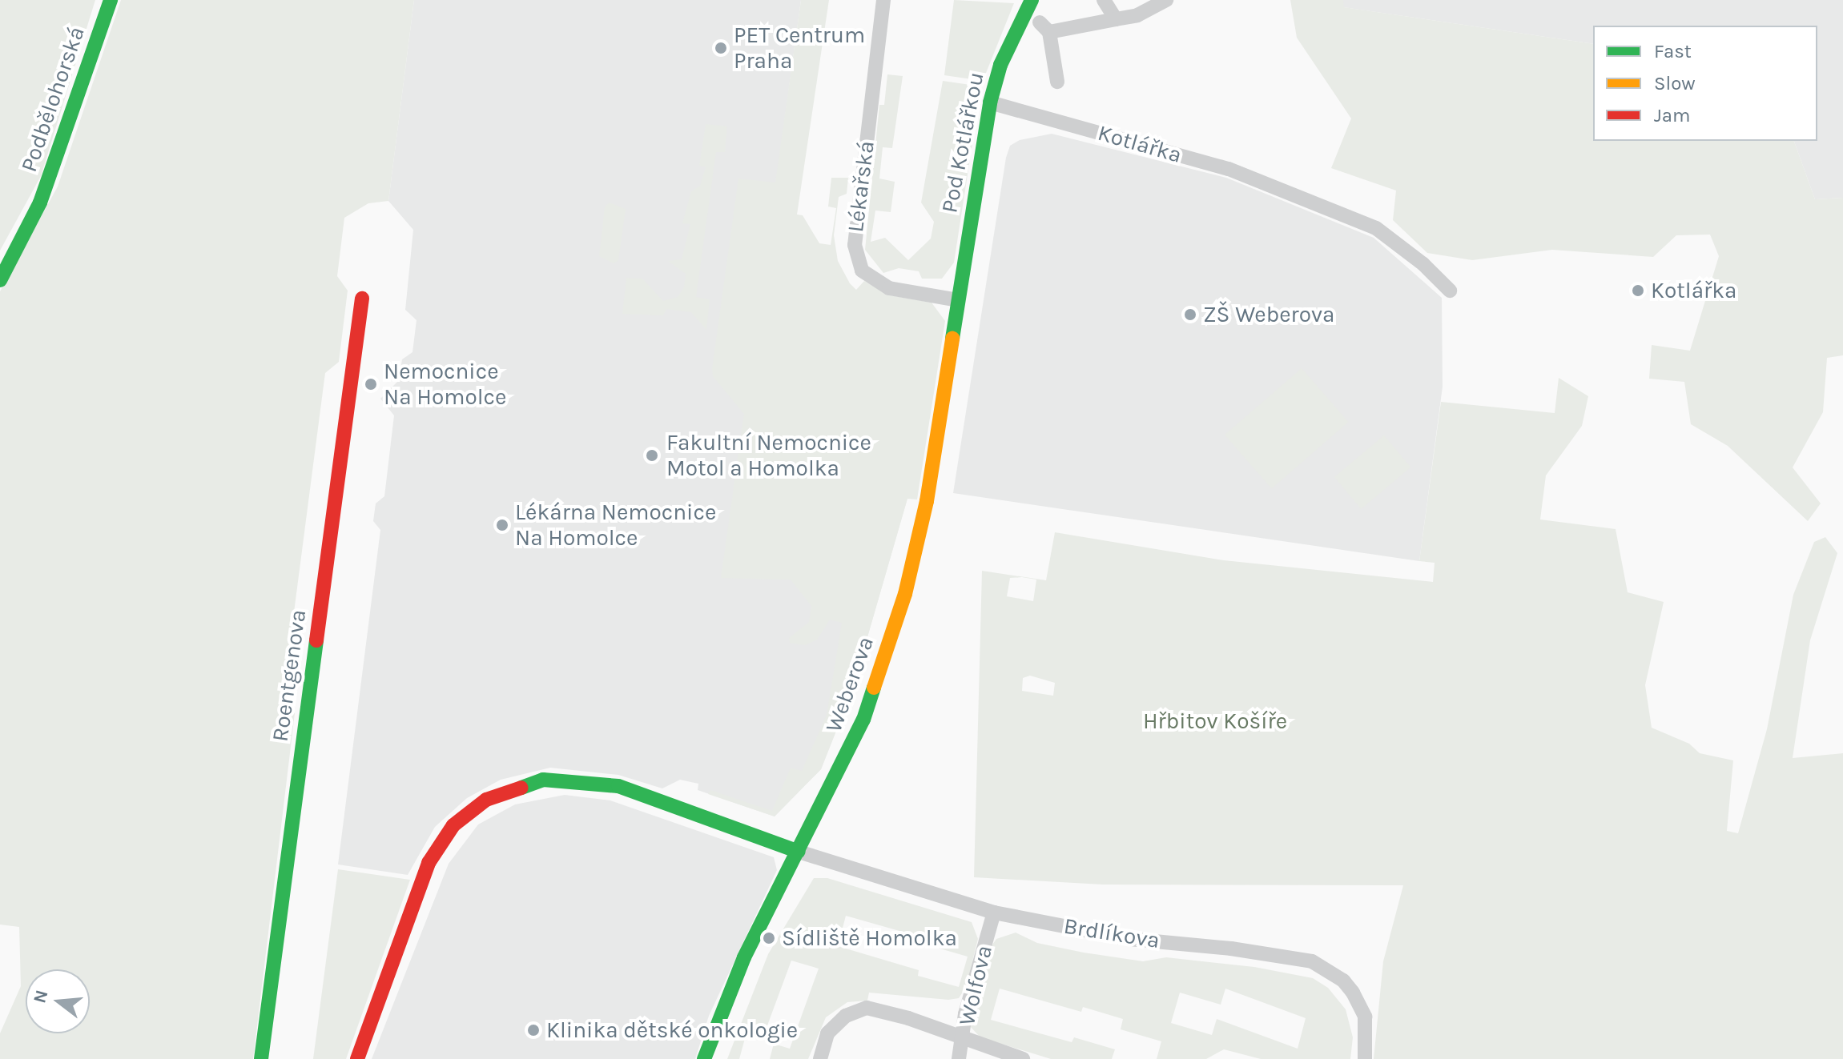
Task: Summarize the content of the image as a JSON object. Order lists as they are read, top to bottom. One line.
{"streets":{"street":["Podbělohorská","Pod Kotlářkou","Kotlářka","Lékařská","Roentgenova","Weberova","Brdlíkova","Wolfova"]},"crossings":[["Pod Kotlářkou","Kotlářka"],["Pod Kotlářkou","Lékařská"],["Pod Kotlářkou","Weberova"],["Lékařská","Weberova"],["Weberova","Brdlíkova"],["Brdlíkova","Wolfova"]],"parks":["Hřbitov Košíře"],"places":["PET Centrum Praha","Kotlářka","ZŠ Weberova","Nemocnice Na Homolce","Fakultní Nemocnice Motol a Homolka","Lékárna Nemocnice Na Homolce","Sídliště Homolka","Klinika dětské onkologie"],"legend":["Fast","Slow","Jam"],"north":"left"}
